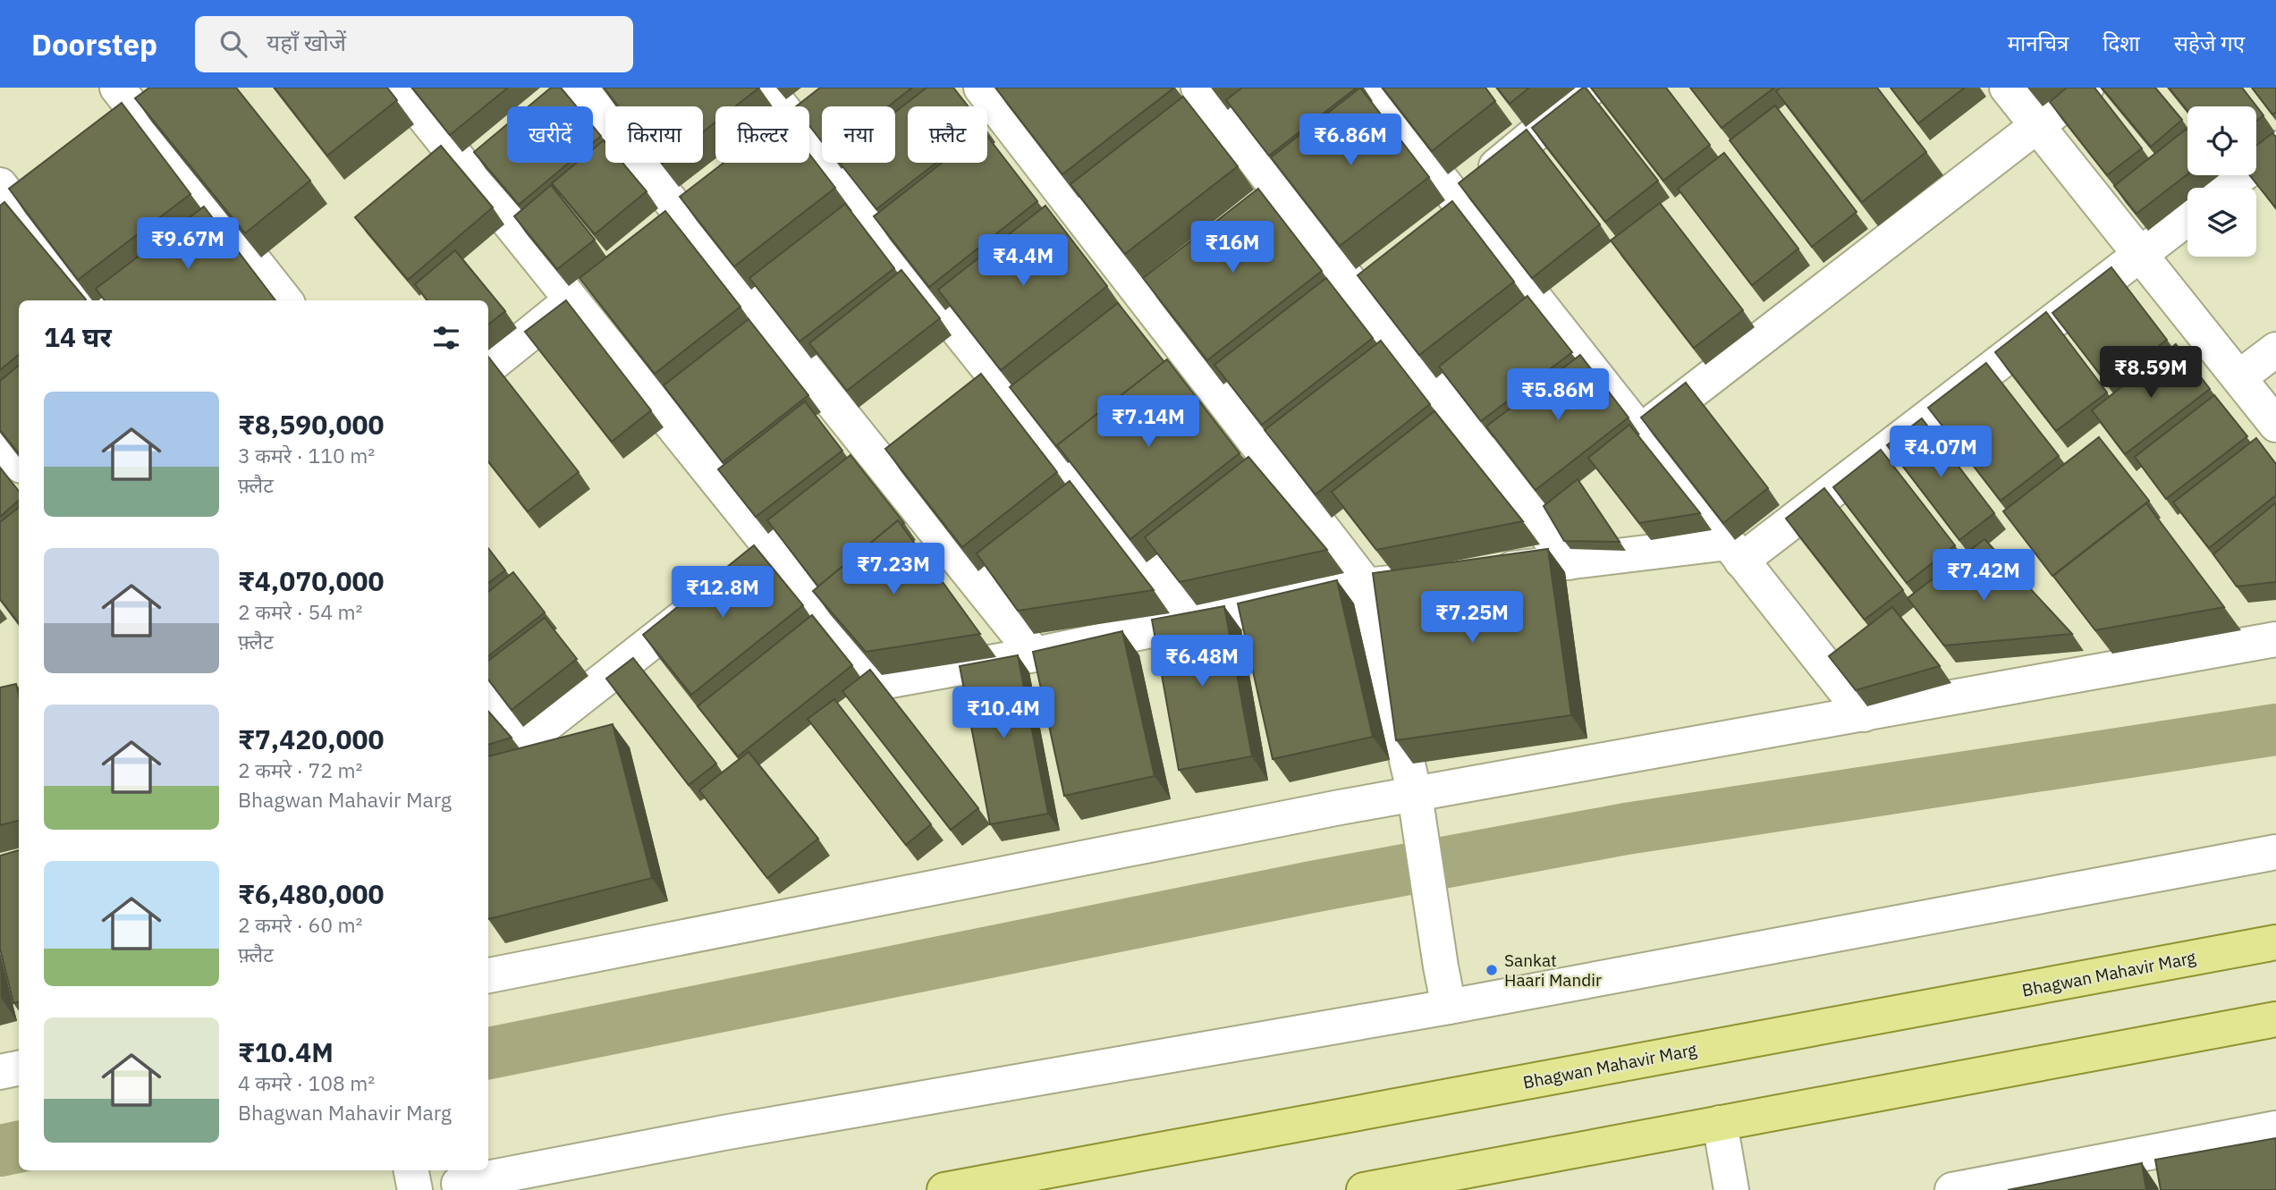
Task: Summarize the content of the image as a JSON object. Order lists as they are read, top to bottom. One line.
{"streets":{"main road":["Bhagwan Mahavir Marg"]},"places":["Sankat Haari Mandir"],"page":{"header":"Doorstep","search":"यहाँ खोजें","nav":["मानचित्र","दिशा","सहेजे गए"],"chip":["खरीदें","किराया","फ़िल्टर","नया","फ़्लैट"],"price":["₹6.86M","₹9.67M","₹16M","₹4.4M","₹8.59M","₹5.86M","₹7.14M","₹4.07M","₹7.23M","₹7.42M","₹12.8M","₹7.25M","₹6.48M","₹10.4M"],"heading":"14 घर","list":[{"name":"₹8,590,000","note":"3 कमरे · 110 m² · फ़्लैट"},{"name":"₹4,070,000","note":"2 कमरे · 54 m² · फ़्लैट"},{"name":"₹7,420,000","note":"2 कमरे · 72 m² · Bhagwan Mahavir Marg"},{"name":"₹6,480,000","note":"2 कमरे · 60 m² · फ़्लैट"},{"name":"₹10.4M","note":"4 कमरे · 108 m² · Bhagwan Mahavir Marg"}]}}
